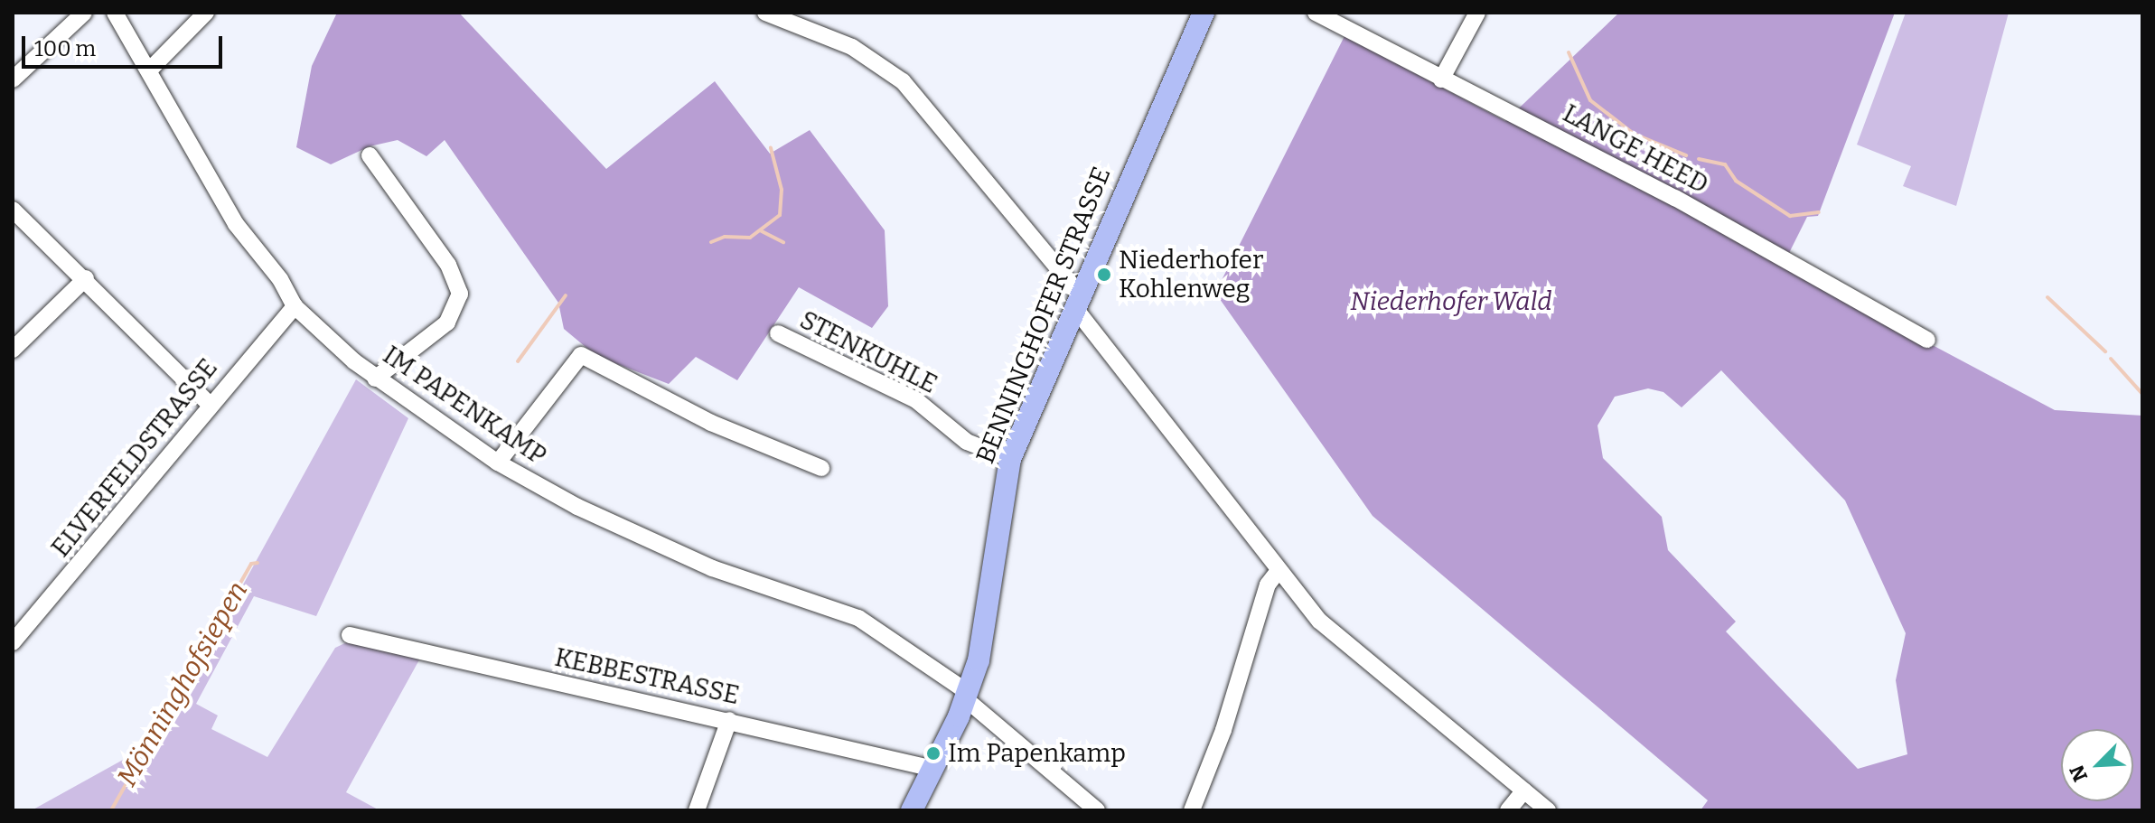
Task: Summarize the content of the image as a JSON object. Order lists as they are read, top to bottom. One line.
{"streets":{"main road":["BENNINGHOFER STRASSE"],"street":["LANGE HEED","STENKUHLE","IM PAPENKAMP","ELVERFELDSTRASSE","KEBBESTRASSE"]},"crossings":[["BENNINGHOFER STRASSE","STENKUHLE"],["BENNINGHOFER STRASSE","IM PAPENKAMP"],["BENNINGHOFER STRASSE","KEBBESTRASSE"],["IM PAPENKAMP","ELVERFELDSTRASSE"]],"water":["Mönninghofsiepen"],"parks":["Niederhofer Wald"],"places":["Niederhofer Kohlenweg","Im Papenkamp"],"scale_bar":"100 m","north":"bottom left"}
